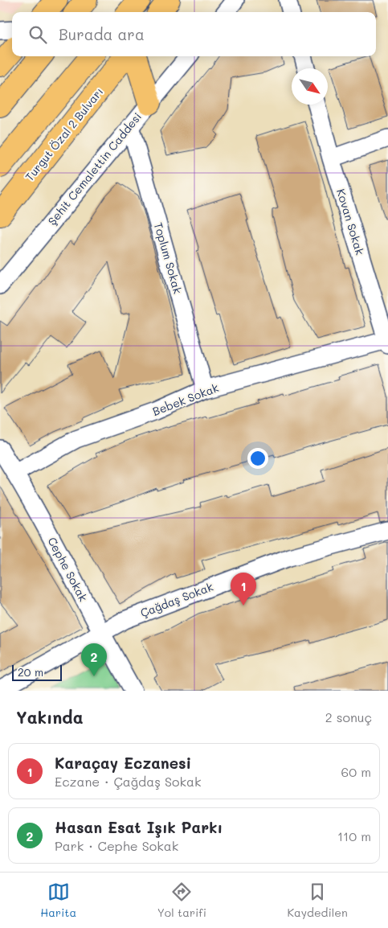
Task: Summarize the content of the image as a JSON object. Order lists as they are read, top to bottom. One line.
{"streets":{"highway":["Turgut Özal 2 Bulvarı"],"street":["Şehit Cemalettin Caddesi","Kovan Sokak","Toplum Sokak","Bebek Sokak","Cephe Sokak","Çağdaş Sokak"]},"crossings":[["Şehit Cemalettin Caddesi","Toplum Sokak"],["Kovan Sokak","Bebek Sokak"],["Toplum Sokak","Bebek Sokak"],["Bebek Sokak","Cephe Sokak"],["Cephe Sokak","Çağdaş Sokak"]],"scale_bar":"20 m","north":"bottom right","page":{"search":"Burada ara","pins":["1","2"],"scale":"20 m","heading":["Yakında","2 sonuç"],"list":[{"mark":"1","name":"Karaçay Eczanesi","note":"Eczane · Çağdaş Sokak","value":"60 m"},{"mark":"2","name":"Hasan Esat Işık Parkı","note":"Park · Cephe Sokak","value":"110 m"}],"nav":["Harita","Yol tarifi","Kaydedilen"]}}
